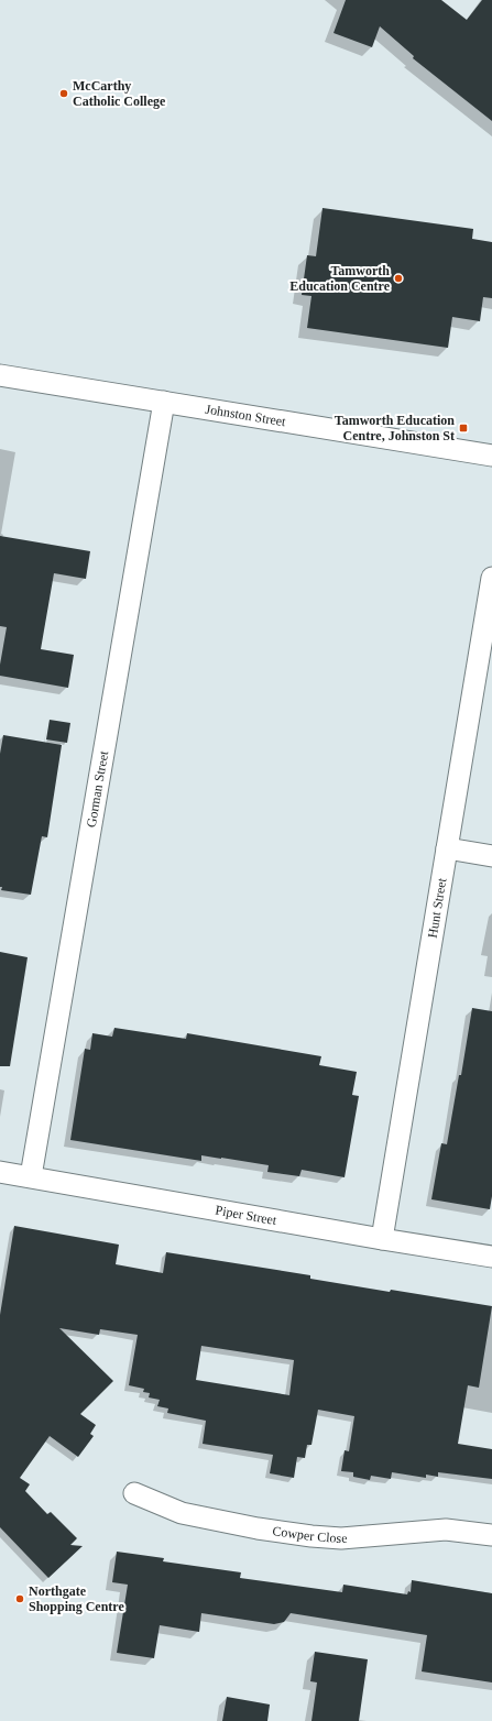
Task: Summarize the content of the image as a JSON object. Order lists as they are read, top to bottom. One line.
{"streets":{"street":["Johnston Street","Gorman Street","Hunt Street","Piper Street","Cowper Close"]},"crossings":[["Johnston Street","Gorman Street"],["Gorman Street","Piper Street"],["Hunt Street","Piper Street"]],"places":{"other":["McCarthy Catholic College","Tamworth Education Centre","Northgate Shopping Centre"],"transit":["Tamworth Education Centre, Johnston St"]}}
